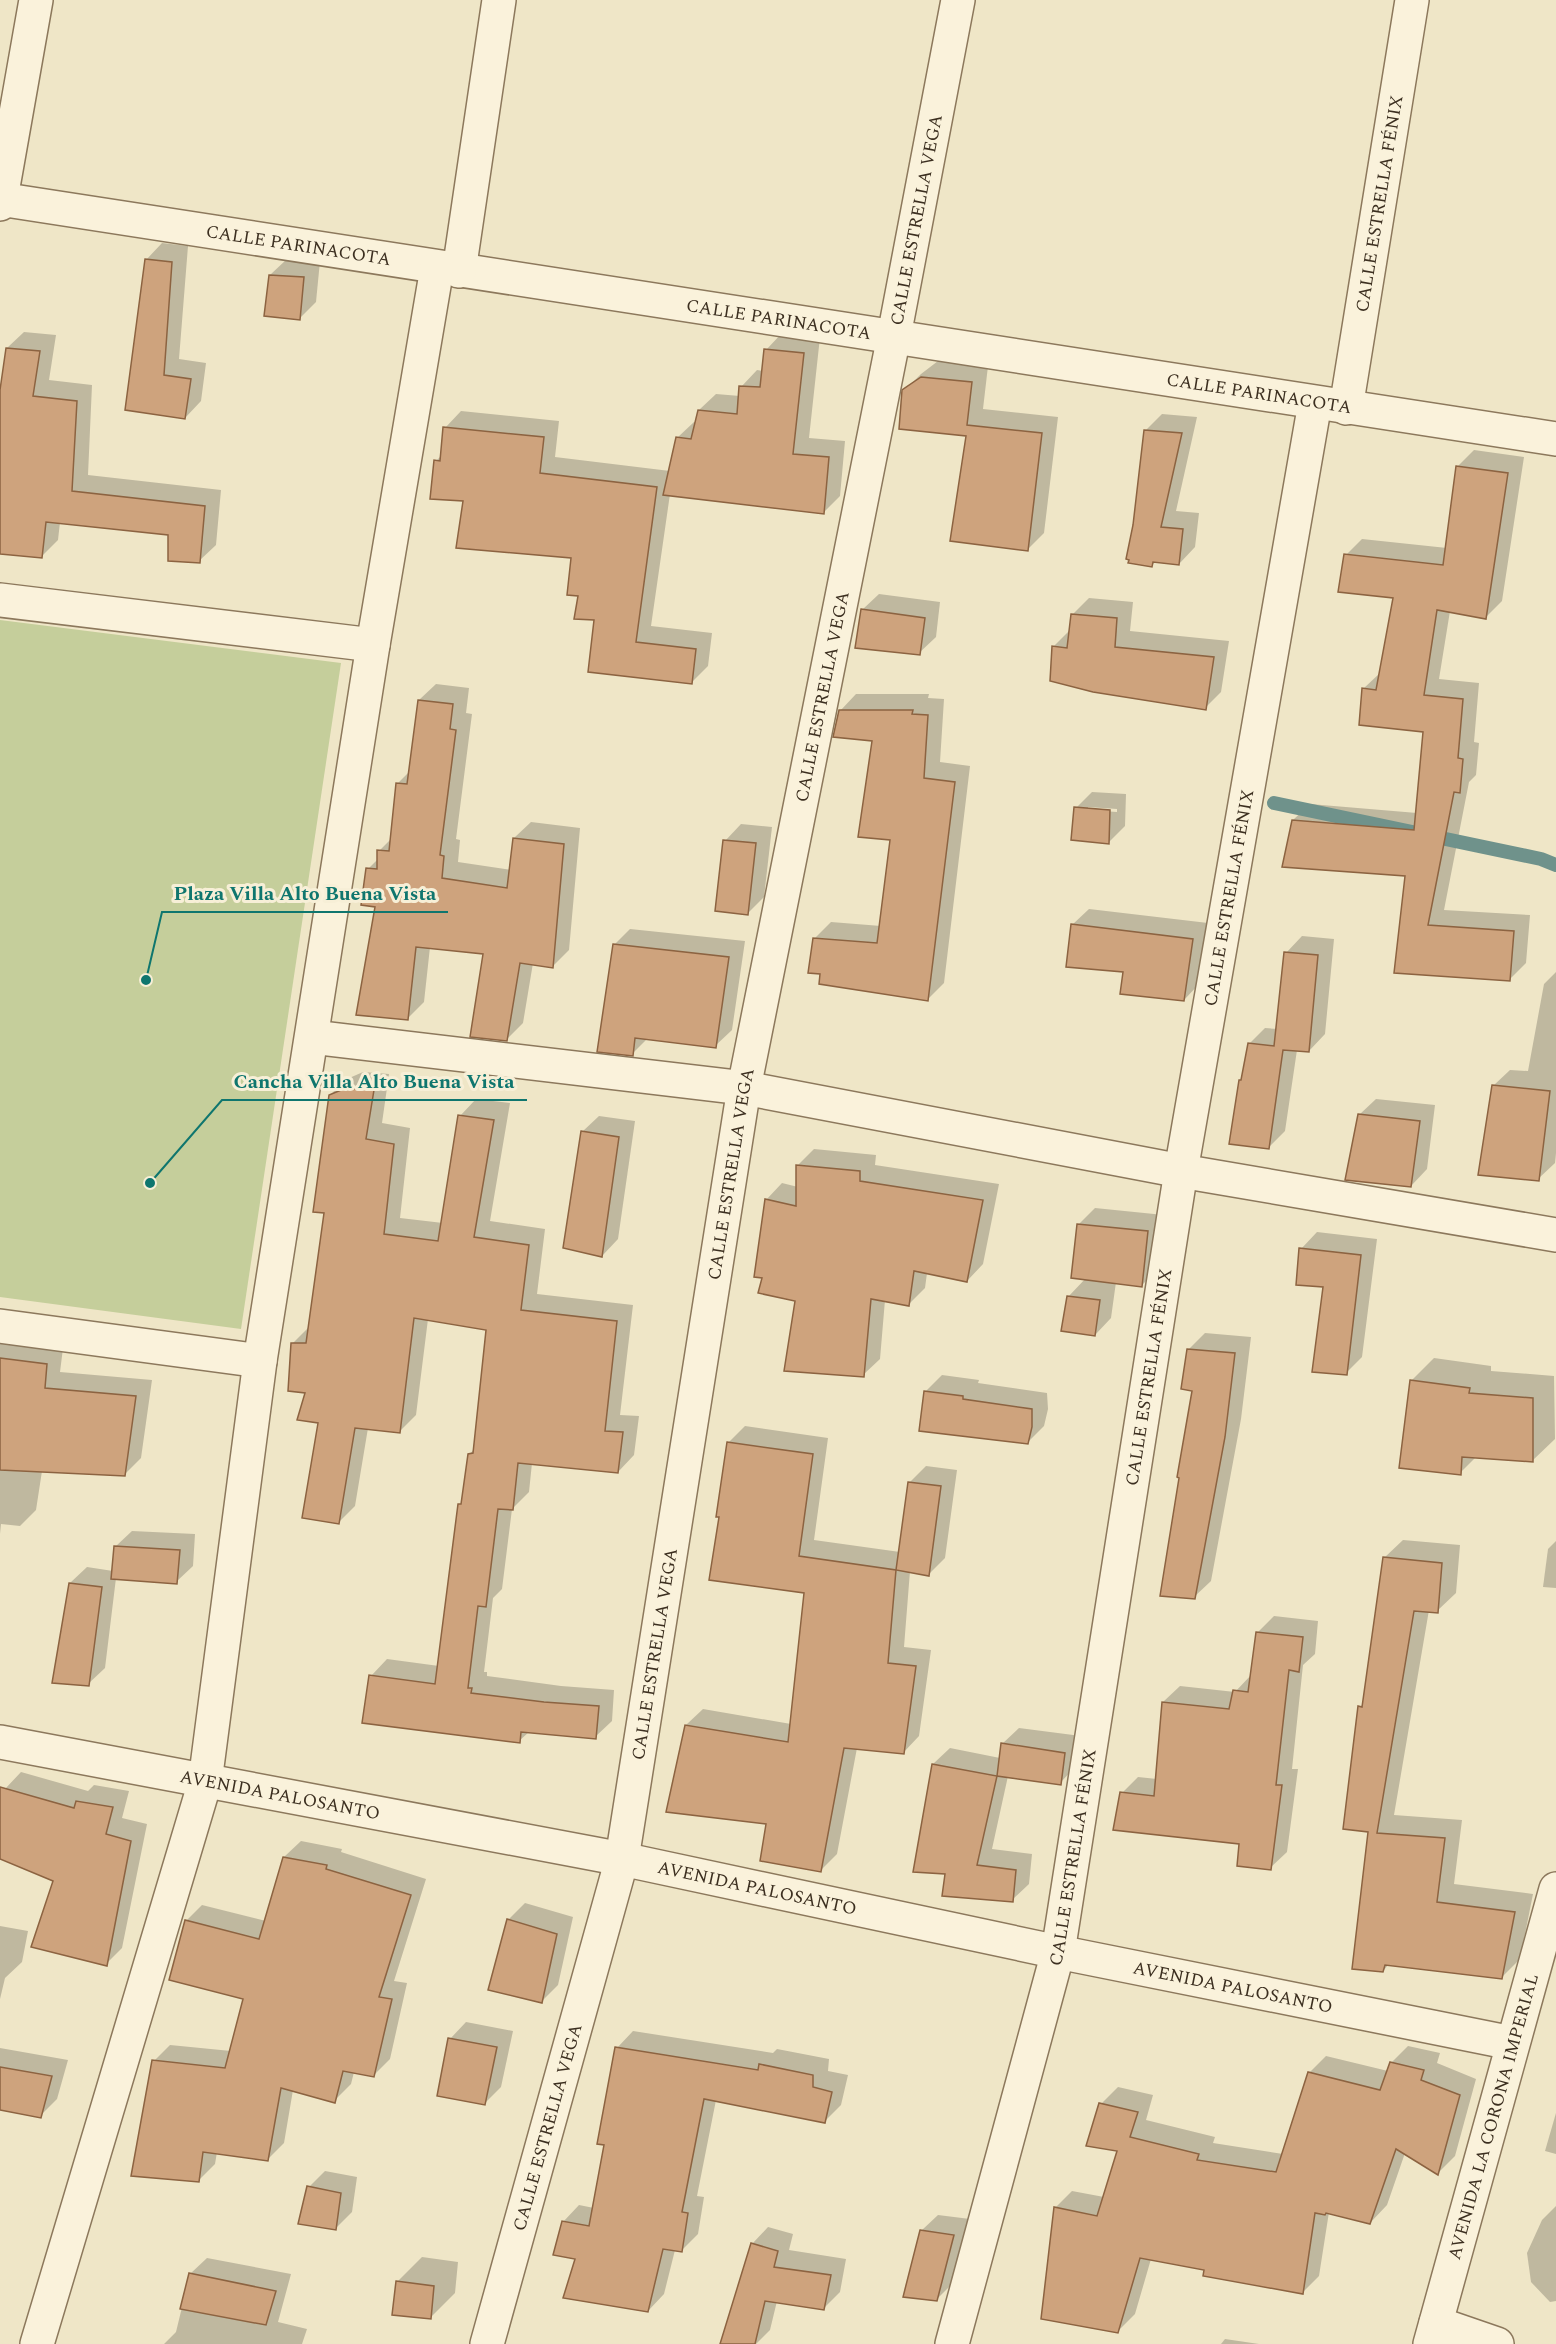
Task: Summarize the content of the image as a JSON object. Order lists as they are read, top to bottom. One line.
{"streets":{"street":["CALLE ESTRELLA FÉNIX","CALLE ESTRELLA VEGA","CALLE PARINACOTA","AVENIDA PALOSANTO","AVENIDA LA CORONA IMPERIAL"]},"crossings":[["CALLE ESTRELLA FÉNIX","CALLE PARINACOTA"],["CALLE ESTRELLA FÉNIX","AVENIDA PALOSANTO"],["CALLE ESTRELLA VEGA","CALLE PARINACOTA"],["CALLE ESTRELLA VEGA","AVENIDA PALOSANTO"],["AVENIDA PALOSANTO","AVENIDA LA CORONA IMPERIAL"]],"places":["Plaza Villa Alto Buena Vista","Cancha Villa Alto Buena Vista"]}
